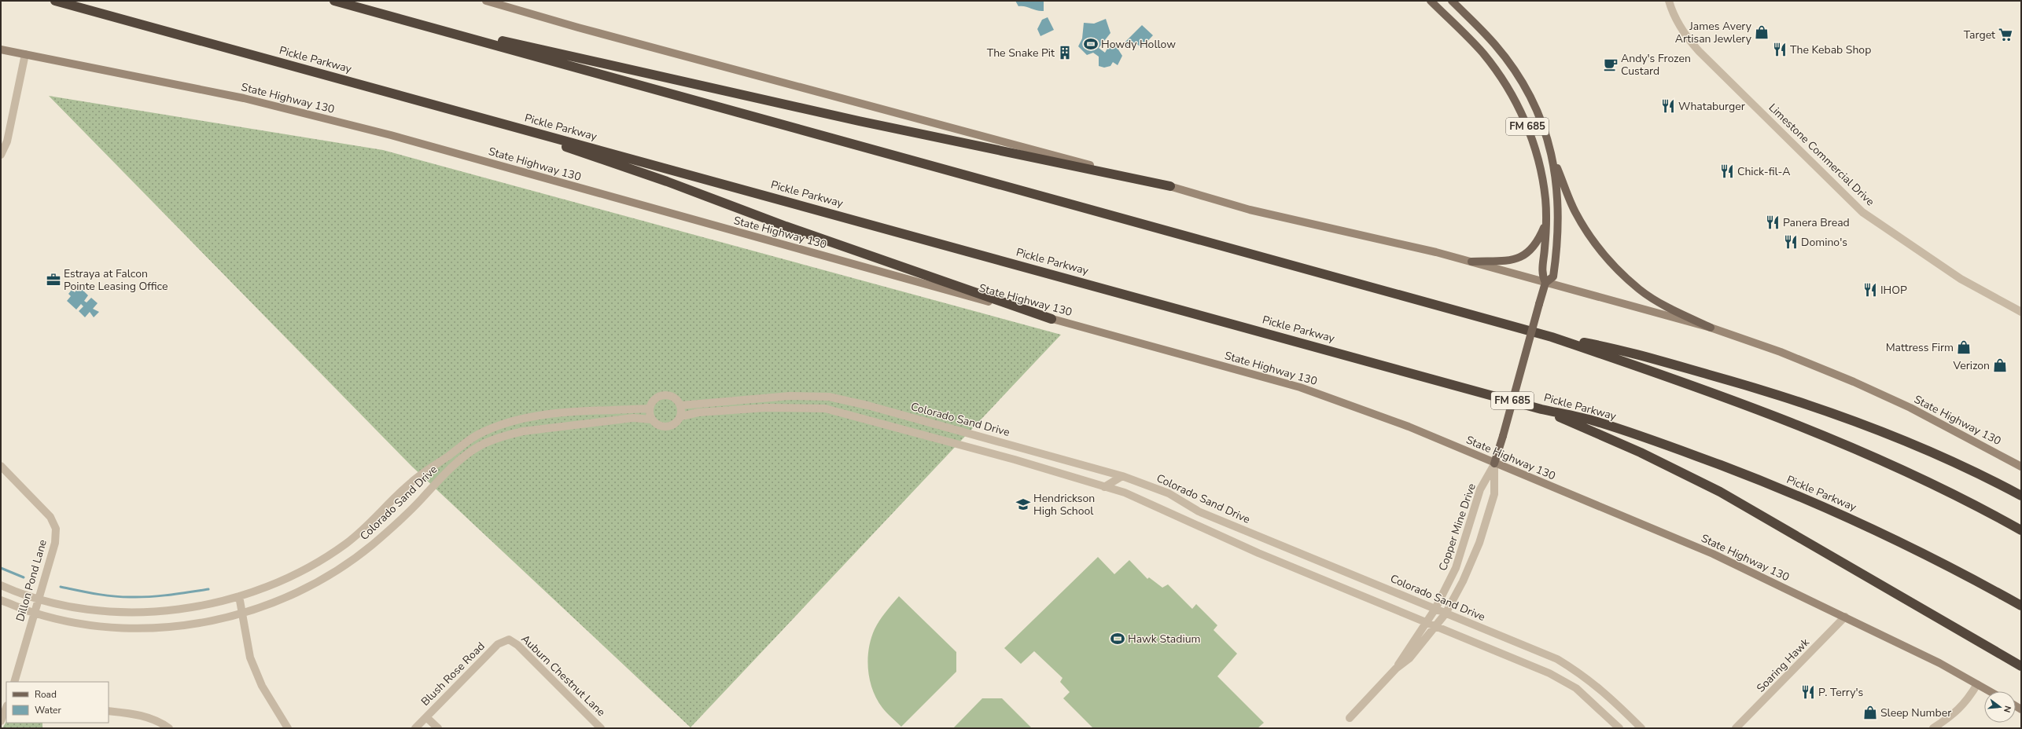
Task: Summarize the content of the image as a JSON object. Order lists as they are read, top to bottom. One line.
{"streets":{"highway":["Pickle Parkway"],"main road":["State Highway 130","FM 685"],"street":["Limestone Commercial Drive","Colorado Sand Drive","Copper Mine Drive","Dillon Pond Lane","Soaring Hawk","Blush Rose Road","Auburn Chestnut Lane"]},"crossings":[["State Highway 130","FM 685"],["State Highway 130","Copper Mine Drive"],["State Highway 130","Soaring Hawk"],["FM 685","Copper Mine Drive"],["Colorado Sand Drive","Copper Mine Drive"],["Colorado Sand Drive","Dillon Pond Lane"],["Blush Rose Road","Auburn Chestnut Lane"]],"places":{"shop":["James Avery Artisan Jewlery","Mattress Firm","Verizon","Sleep Number"],"supermarket":["Target"],"sports":["Howdy Hollow","Hawk Stadium"],"restaurant":["The Kebab Shop","Whataburger","Chick-fil-A","Panera Bread","Domino's","IHOP","P. Terry's"],"building":["The Snake Pit"],"cafe":["Andy's Frozen Custard"],"office":["Estraya at Falcon Pointe Leasing Office"],"school or university":["Hendrickson High School"]},"legend":["Road","Water"],"north":"right"}
